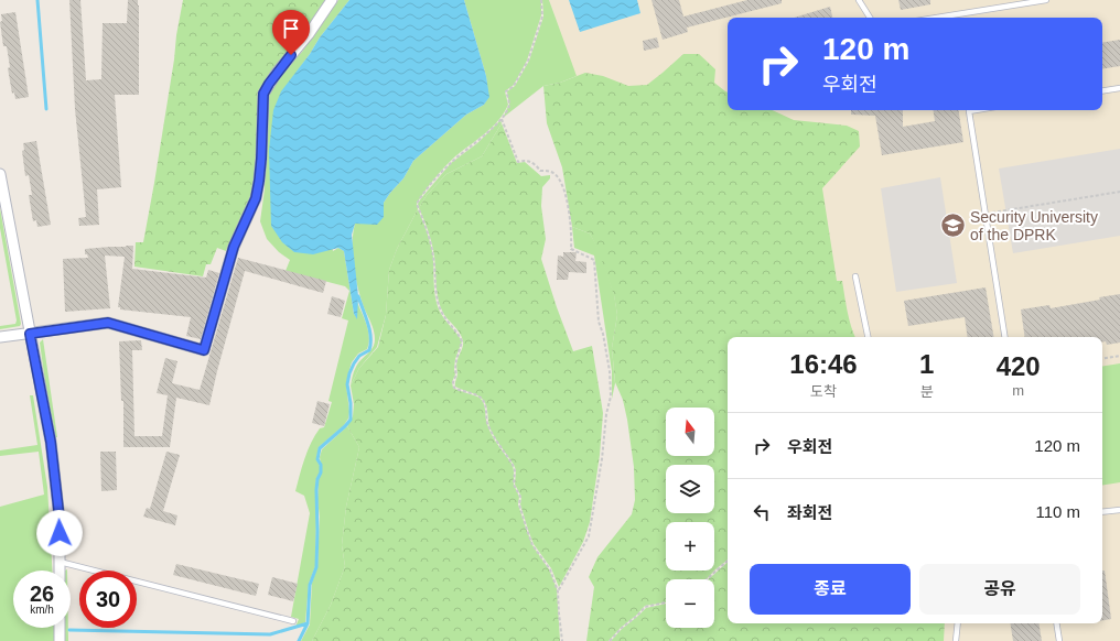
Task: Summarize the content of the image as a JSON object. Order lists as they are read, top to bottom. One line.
{"places":{"school or university":["Security University of the DPRK"]},"north":"top","page":{"turn":["120 m","우회전"],"eta":["16:46","도착","1","분","420","m"],"map_buttons":["+","−"],"list":[{"name":"우회전","value":"120 m"},{"name":"좌회전","value":"110 m"}],"buttons":["종료","공유"],"speed":"26 km/h","limit":"30"}}
